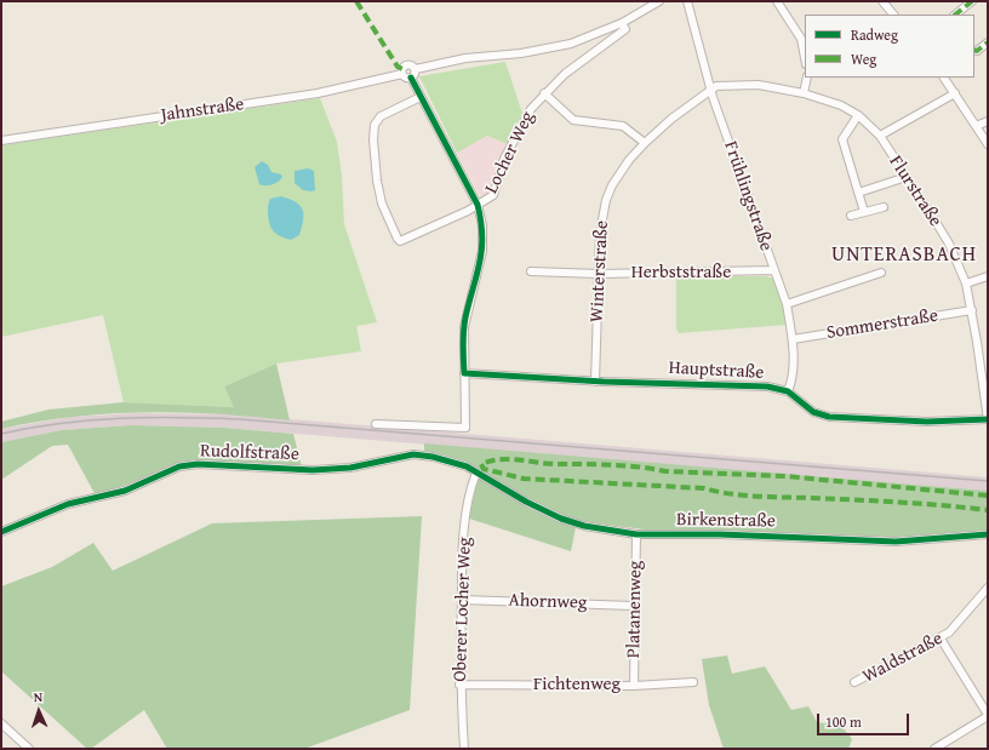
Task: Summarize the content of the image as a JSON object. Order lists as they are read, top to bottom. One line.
{"streets":{"street":["Jahnstraße","Locher Weg","Flurstraße","Frühlingstraße","Winterstraße","Herbststraße","Sommerstraße","Hauptstraße","Rudolfstraße","Birkenstraße","Ahornweg","Oberer Locher Weg","Platanenweg","Waldstraße","Fichtenweg"]},"crossings":[["Jahnstraße","Locher Weg"],["Locher Weg","Hauptstraße"],["Flurstraße","Frühlingstraße"],["Flurstraße","Winterstraße"],["Flurstraße","Sommerstraße"],["Flurstraße","Hauptstraße"],["Frühlingstraße","Winterstraße"],["Frühlingstraße","Herbststraße"],["Frühlingstraße","Sommerstraße"],["Frühlingstraße","Hauptstraße"],["Winterstraße","Herbststraße"],["Winterstraße","Hauptstraße"],["Rudolfstraße","Birkenstraße"],["Rudolfstraße","Oberer Locher Weg"],["Birkenstraße","Oberer Locher Weg"],["Birkenstraße","Platanenweg"],["Ahornweg","Oberer Locher Weg"],["Ahornweg","Platanenweg"],["Oberer Locher Weg","Fichtenweg"],["Platanenweg","Fichtenweg"]],"districts":["UNTERASBACH"],"legend":["Radweg","Weg"],"scale_bar":"100 m","north":"top"}
